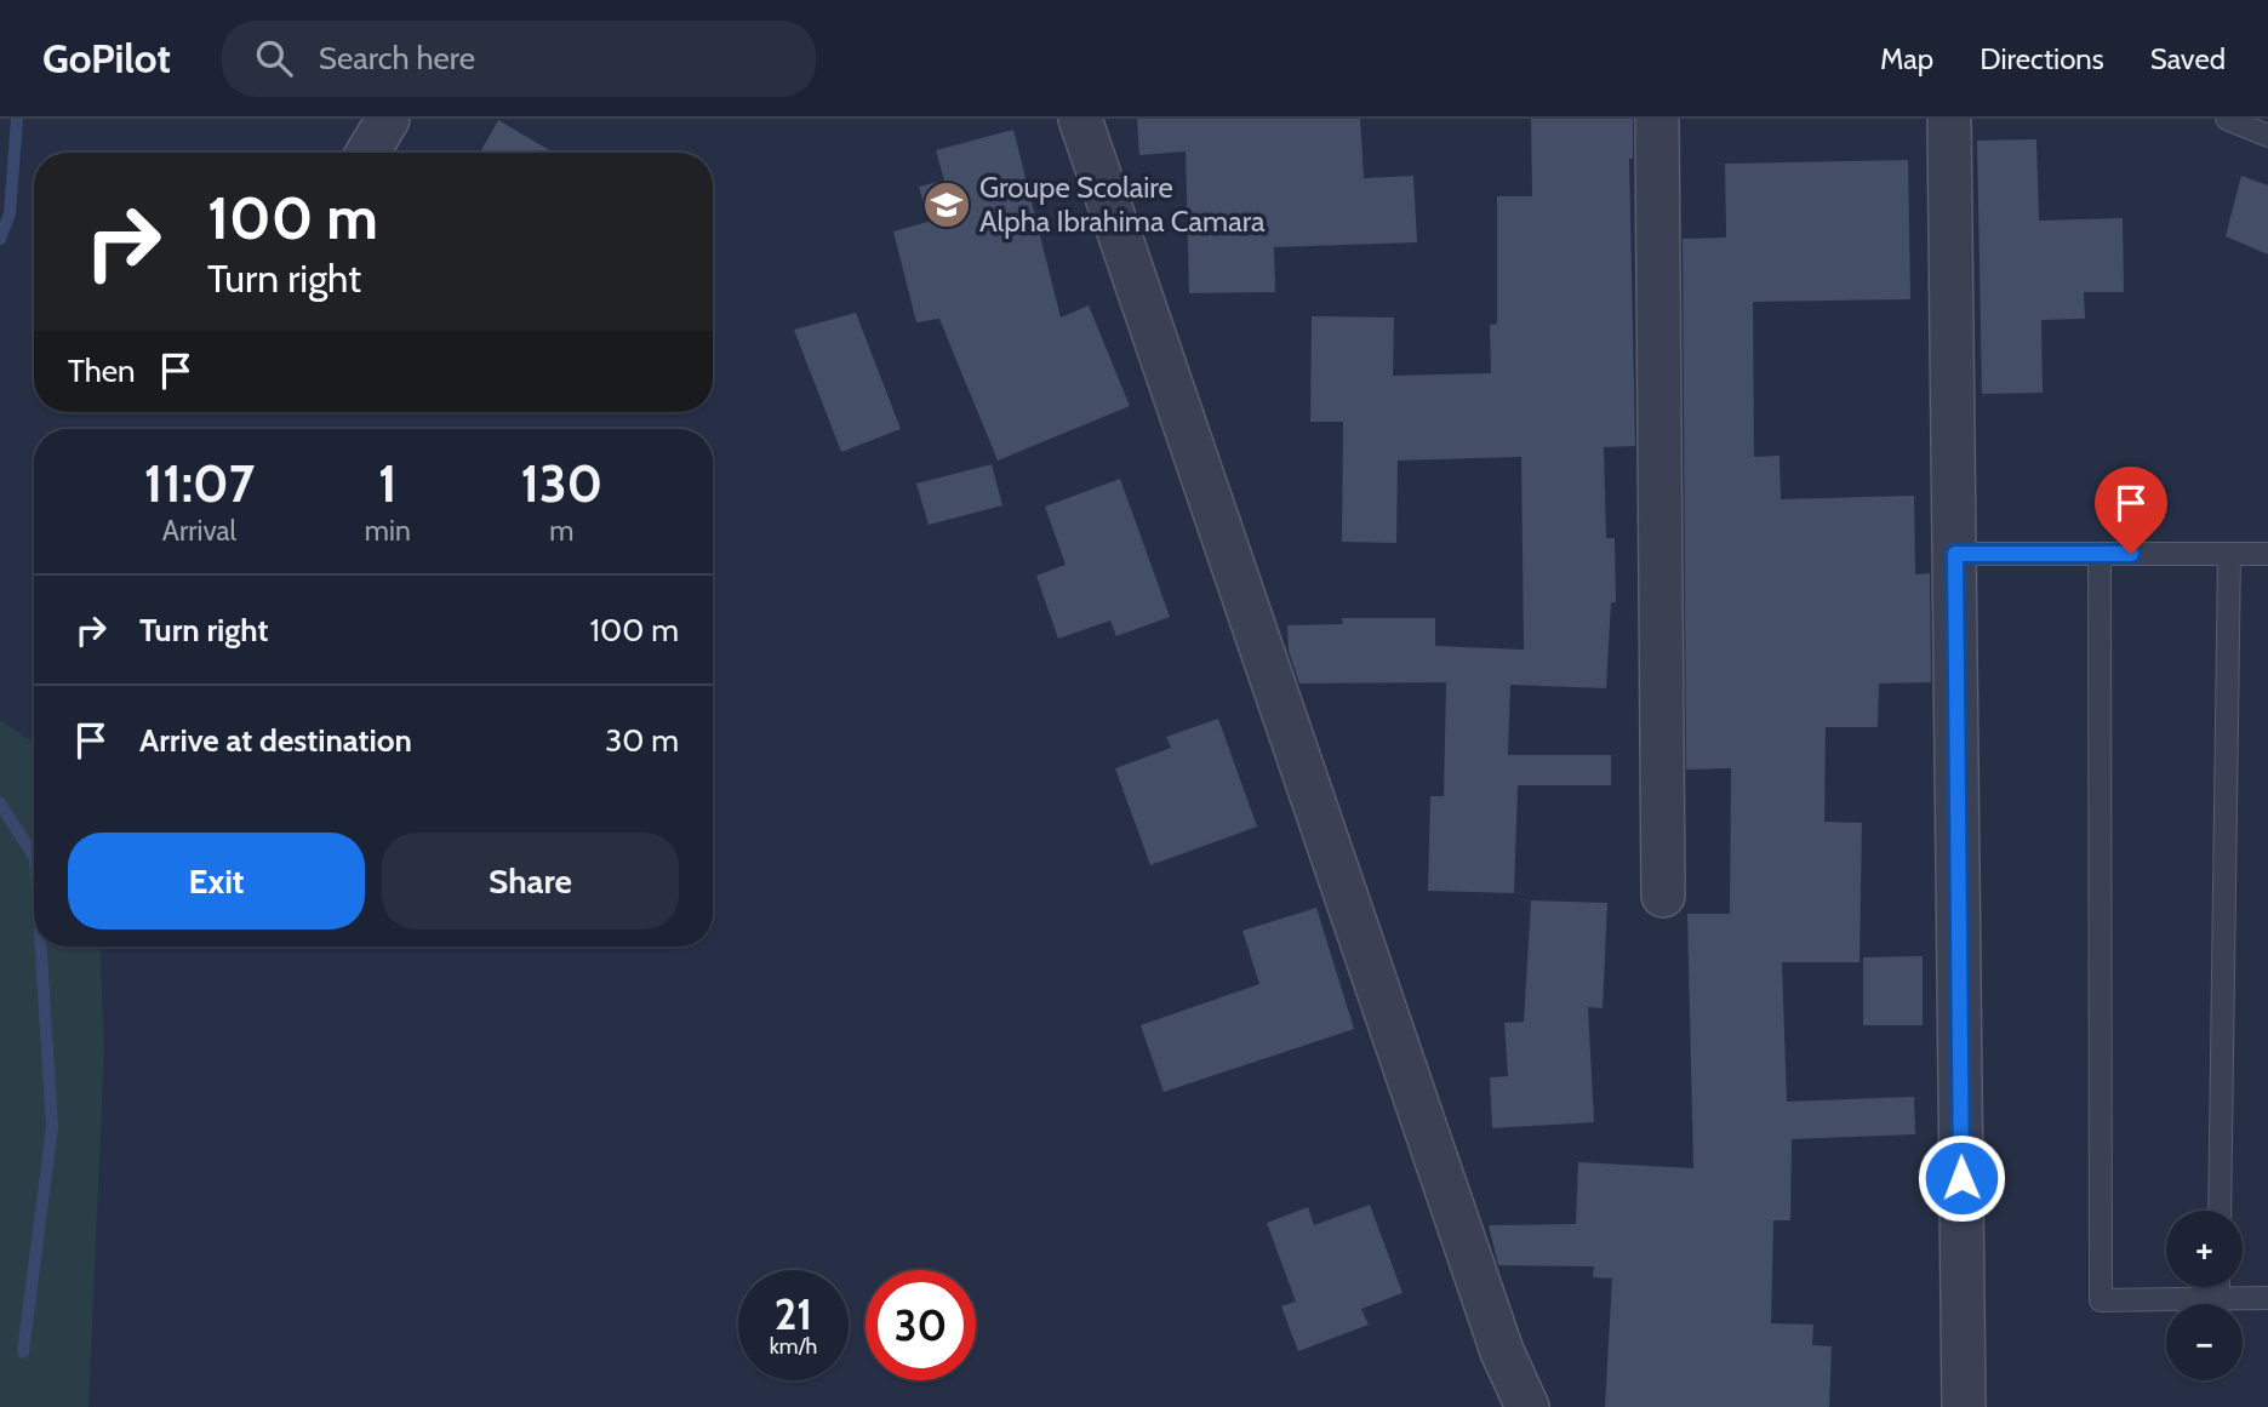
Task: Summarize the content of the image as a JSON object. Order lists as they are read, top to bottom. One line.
{"places":{"school or university":["Groupe Scolaire Alpha Ibrahima Camara"]},"page":{"header":"GoPilot","search":"Search here","nav":["Map","Directions","Saved"],"turn":["100 m","Turn right"],"then":"Then","eta":["11:07","Arrival","1","min","130","m"],"list":[{"name":"Turn right","value":"100 m"},{"name":"Arrive at destination","value":"30 m"}],"buttons":["Exit","Share"],"map_buttons":["+","−"],"speed":"21 km/h","limit":"30"}}
